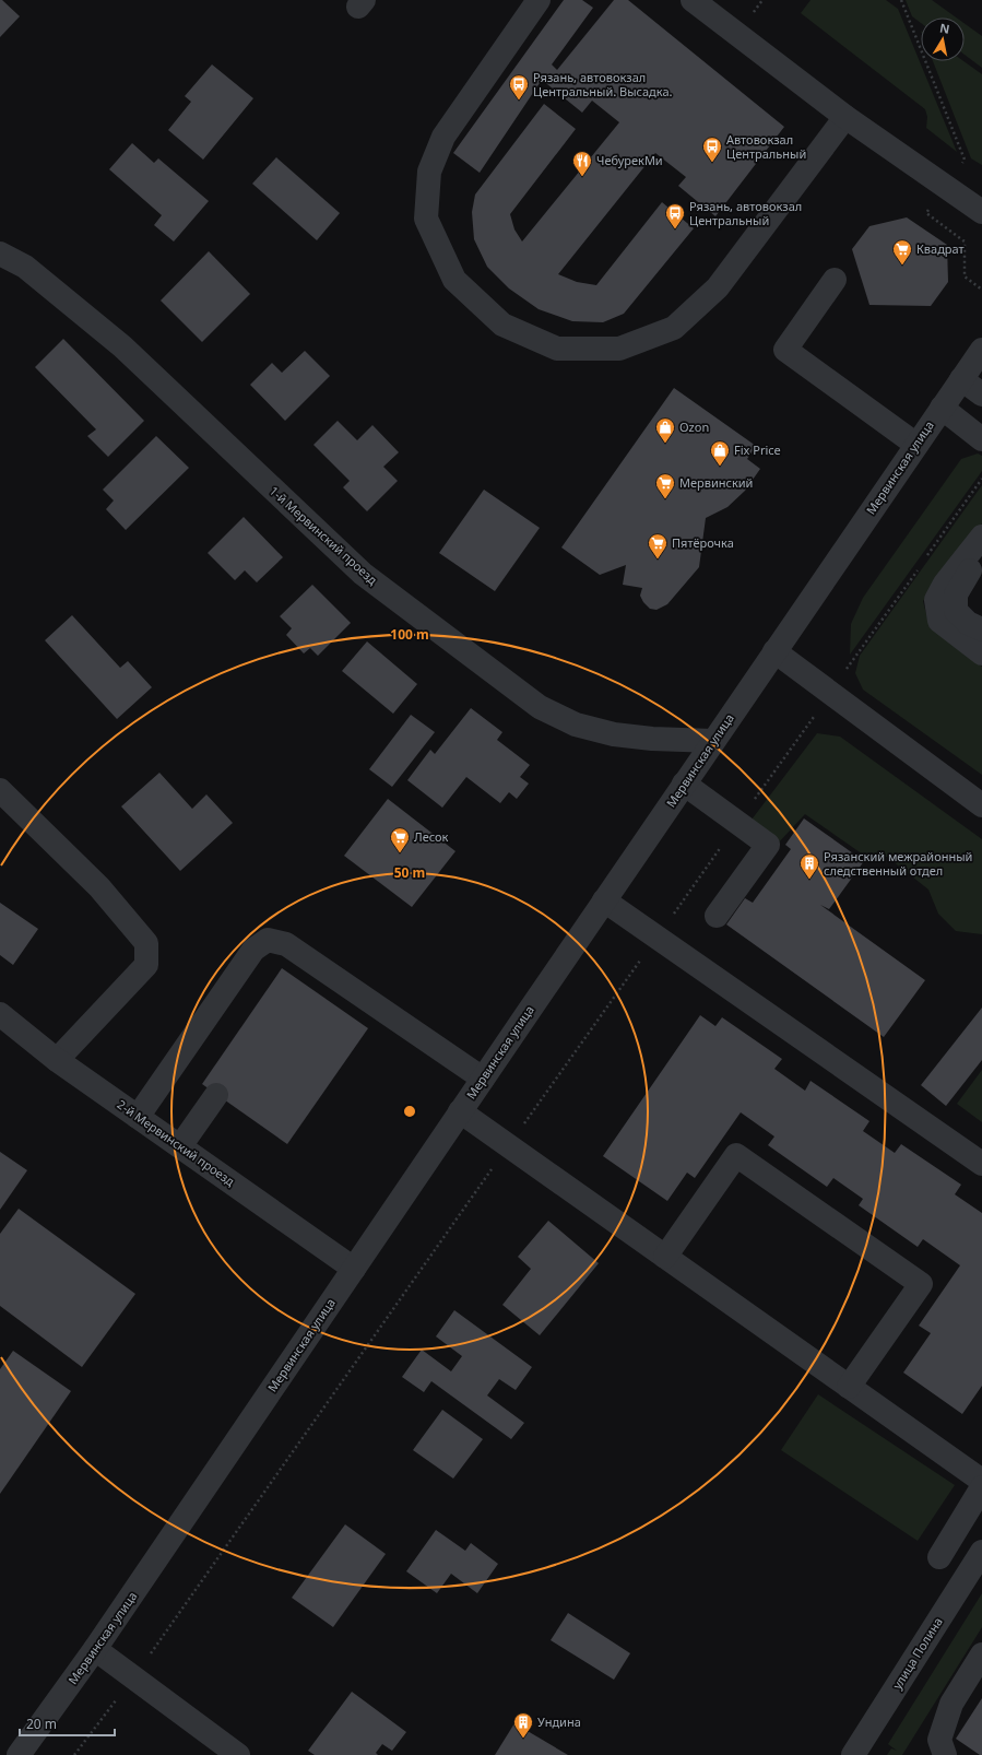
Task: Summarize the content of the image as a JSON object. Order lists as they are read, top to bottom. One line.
{"streets":{"street":["Мервинская улица","1-й Мервинский проезд","2-й Мервинский проезд","улица Полина"]},"crossings":[["Мервинская улица","1-й Мервинский проезд"],["Мервинская улица","2-й Мервинский проезд"]],"places":{"bus stop":["Рязань, автовокзал Центральный. Высадка.","Автовокзал Центральный","Рязань, автовокзал Центральный"],"restaurant":["ЧебурекМи"],"supermarket":["Квадрат","Мервинский","Пятёрочка","Лесок"],"shop":["Ozon","Fix Price"],"building":["Рязанский межрайонный следственный отдел","Ундина"]},"scale_bar":"20 m","north":"top","rings":["100 m","50 m"]}
